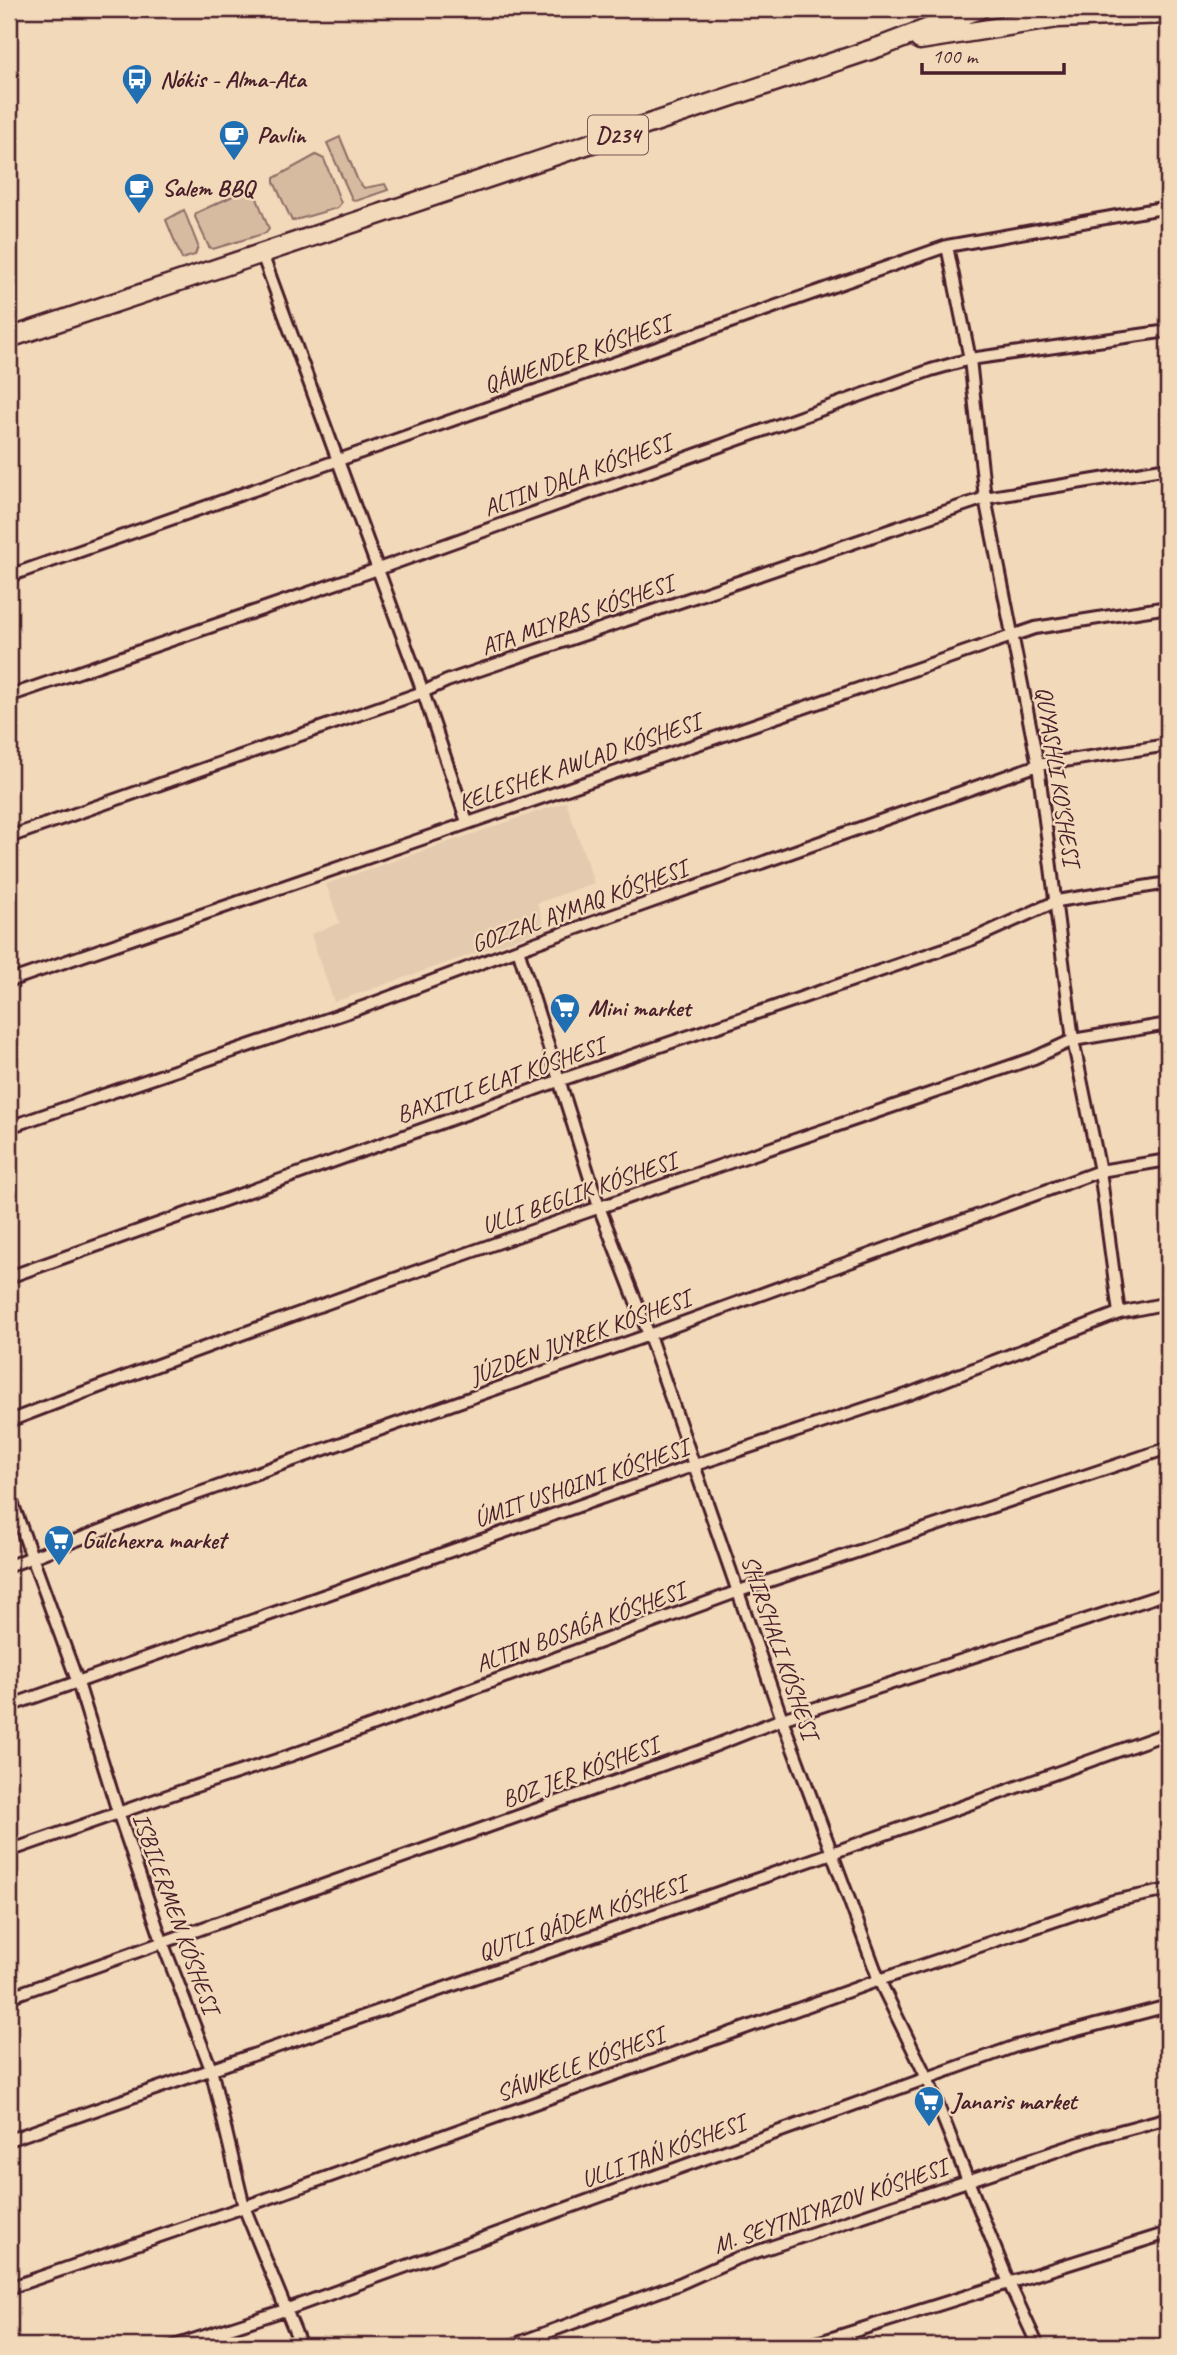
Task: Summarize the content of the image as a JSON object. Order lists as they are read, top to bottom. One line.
{"streets":{"main road":["D234"],"street":["QÁWENDER KÓSHESI","ATA MIYRAS KÓSHESI","KELESHEK AWLAD KÓSHESI","QUYASHLI KO'SHESI","GOZZAL AYMAQ KÓSHESI","JÚZDEN JUYREK KÓSHESI","BOZ JER KÓSHESI","ISBILERMEN KÓSHESI","SÁWKELE KÓSHESI","M. SEYTNIYAZOV KÓSHESI"]},"crossings":[["QÁWENDER KÓSHESI","QUYASHLI KO'SHESI"],["ATA MIYRAS KÓSHESI","QUYASHLI KO'SHESI"],["KELESHEK AWLAD KÓSHESI","QUYASHLI KO'SHESI"],["QUYASHLI KO'SHESI","GOZZAL AYMAQ KÓSHESI"],["QUYASHLI KO'SHESI","JÚZDEN JUYREK KÓSHESI"],["JÚZDEN JUYREK KÓSHESI","ISBILERMEN KÓSHESI"],["BOZ JER KÓSHESI","ISBILERMEN KÓSHESI"],["ISBILERMEN KÓSHESI","SÁWKELE KÓSHESI"]],"places":{"bus stop":["Nókis - Alma-Ata"],"cafe":["Pavlin","Salem BBQ"],"supermarket":["Mini market","Gulchexra market","Janaris market"]},"scale_bar":"100 m"}
